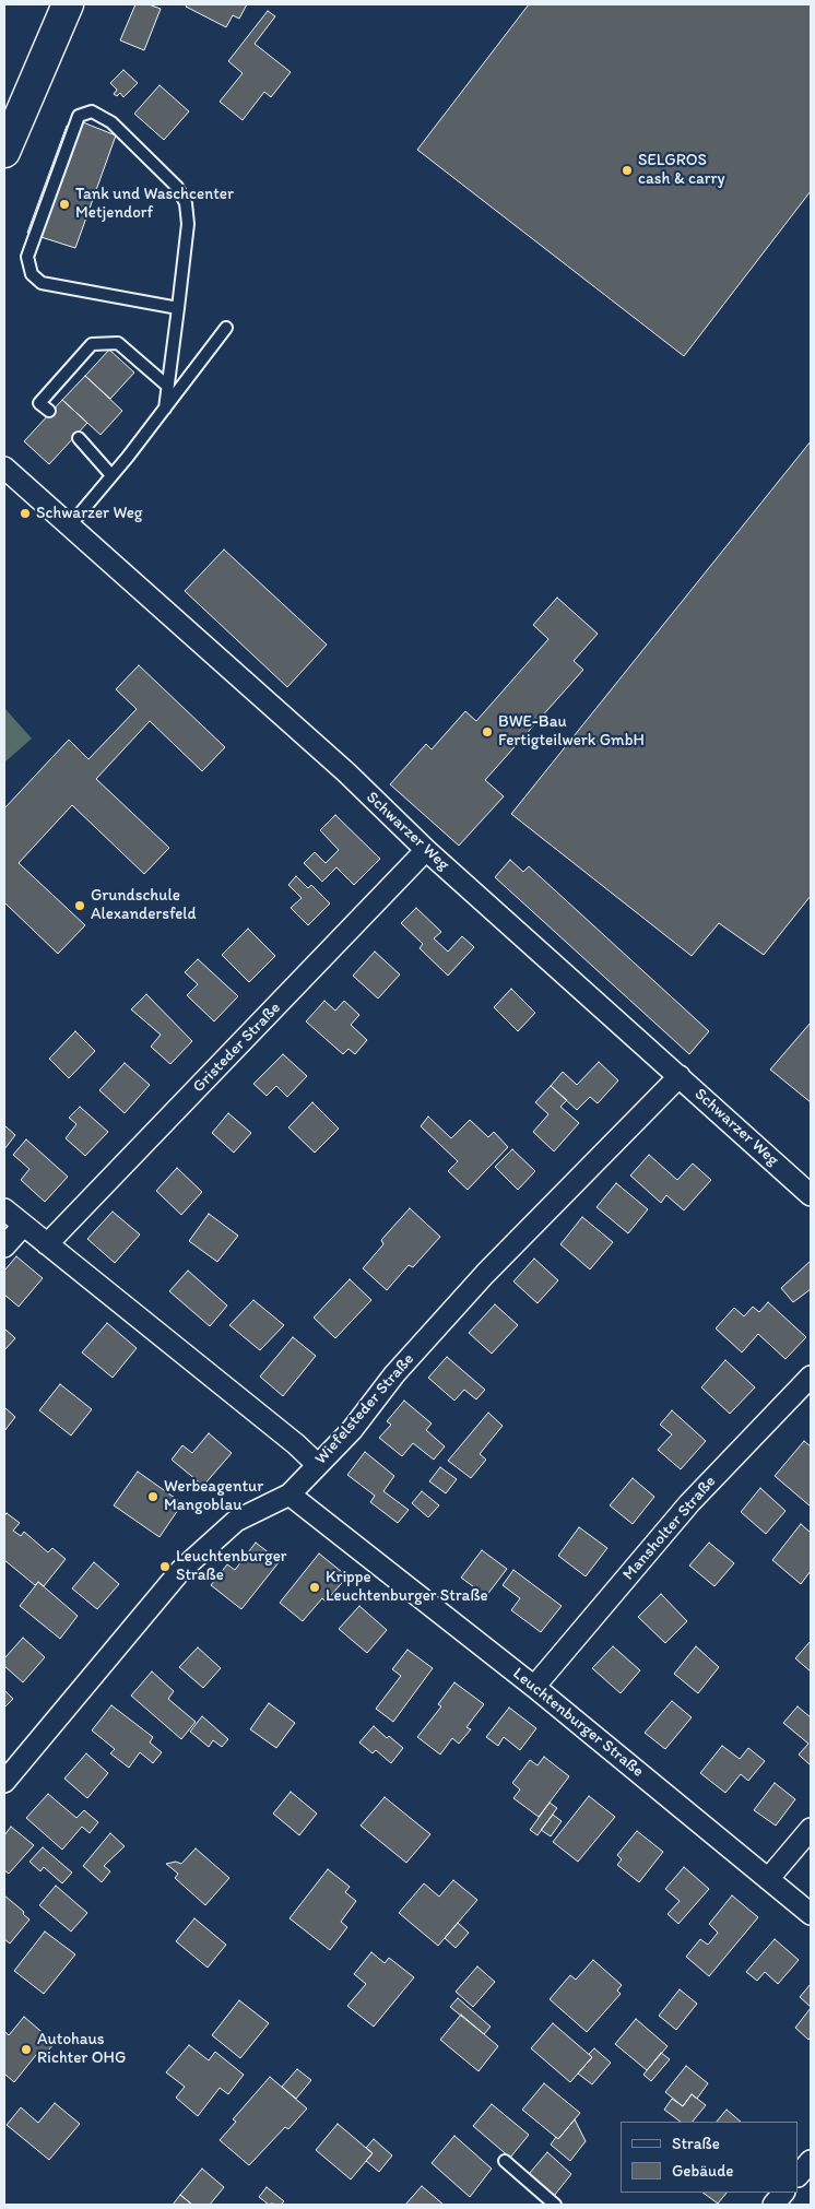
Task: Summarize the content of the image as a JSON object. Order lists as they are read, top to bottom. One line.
{"streets":{"street":["Schwarzer Weg","Gristeder Straße","Wiefelsteder Straße","Mansholter Straße","Leuchtenburger Straße"]},"crossings":[["Schwarzer Weg","Gristeder Straße"],["Schwarzer Weg","Wiefelsteder Straße"],["Wiefelsteder Straße","Leuchtenburger Straße"],["Mansholter Straße","Leuchtenburger Straße"]],"places":["SELGROS cash & carry","Tank und Waschcenter Metjendorf","Schwarzer Weg","BWE-Bau Fertigteilwerk GmbH","Grundschule Alexandersfeld","Werbeagentur Mangoblau","Leuchtenburger Straße","Krippe Leuchtenburger Straße","Autohaus Richter OHG"],"legend":["Straße","Gebäude"]}
